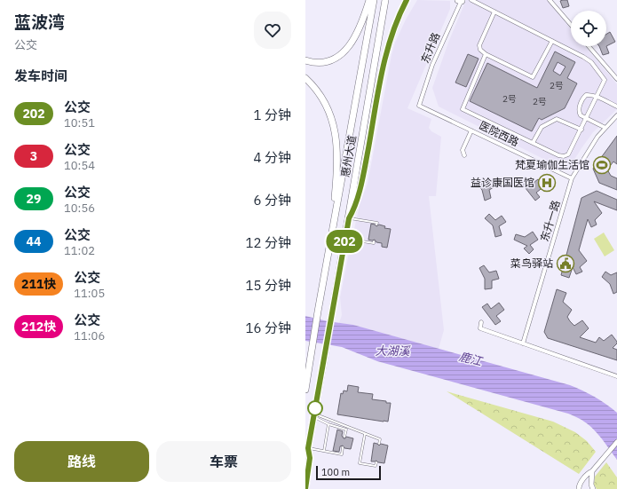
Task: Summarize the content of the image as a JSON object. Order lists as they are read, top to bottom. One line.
{"streets":{"highway":["惠州大道"],"street":["东升路","医院西路","东升一路"]},"crossings":[["东升路","医院西路"],["医院西路","东升一路"]],"water":["大湖溪","鹿江"],"places":{"sports":["梵夏瑜伽生活馆"],"hospital":["益诊康国医馆"],"public building":["菜鸟驿站"]},"lines":["bus line 202"],"house_numbers":["2号","2号","2号"],"scale_bar":"100 m","page":{"heading":[["蓝波湾","公交"],"发车时间"],"on_map":"202","list":[{"mark":"202","name":"公交","note":"10:51","value":"1 分钟"},{"mark":"3","name":"公交","note":"10:54","value":"4 分钟"},{"mark":"29","name":"公交","note":"10:56","value":"6 分钟"},{"mark":"44","name":"公交","note":"11:02","value":"12 分钟"},{"mark":"211快","name":"公交","note":"11:05","value":"15 分钟"},{"mark":"212快","name":"公交","note":"11:06","value":"16 分钟"}],"buttons":["路线","车票"],"scale":"100 m"}}
